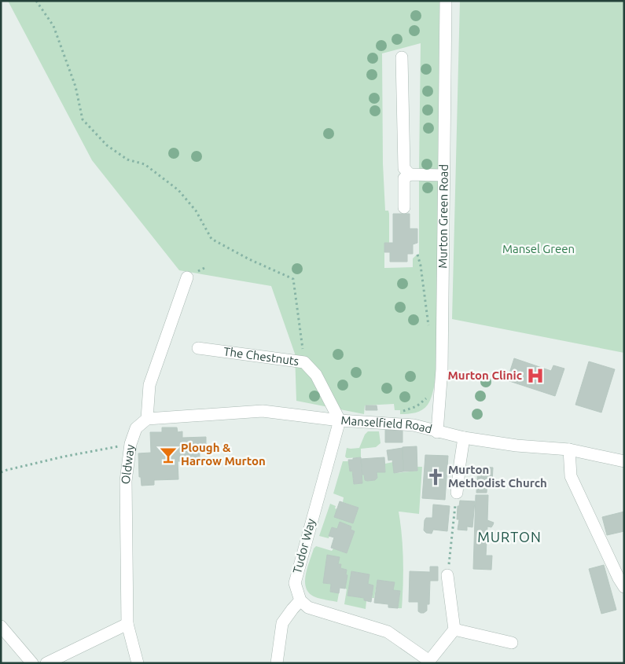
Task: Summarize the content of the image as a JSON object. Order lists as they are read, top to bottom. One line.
{"streets":{"street":["Murton Green Road","The Chestnuts","Manselfield Road","Oldway","Tudor Way"]},"crossings":[["Murton Green Road","Manselfield Road"],["The Chestnuts","Manselfield Road"],["The Chestnuts","Tudor Way"],["Manselfield Road","Oldway"],["Manselfield Road","Tudor Way"]],"districts":["MURTON"],"parks":["Mansel Green"],"places":{"hospital":["Murton Clinic"],"bar":["Plough & Harrow Murton"],"church":["Murton Methodist Church"]}}
